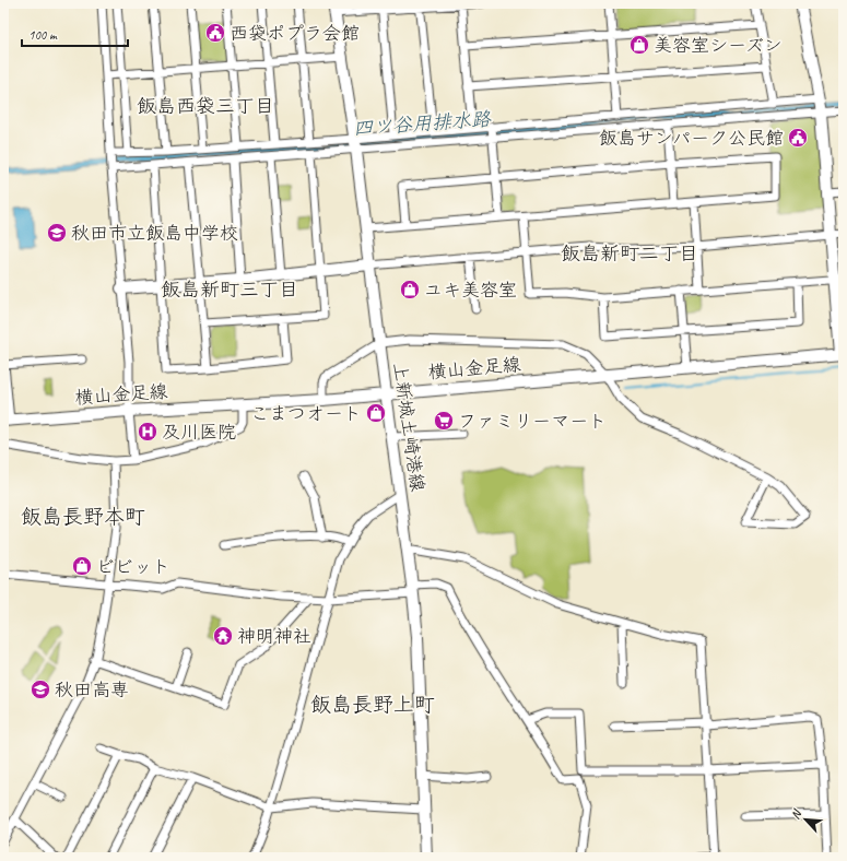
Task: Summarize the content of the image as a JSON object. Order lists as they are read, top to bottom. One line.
{"streets":{"street":["横山金足線","上新城土崎港線"]},"crossings":[["横山金足線","上新城土崎港線"]],"districts":["飯島西袋三丁目","飯島新町二丁目","飯島新町三丁目","飯島長野本町","飯島長野上町"],"water":["四ツ谷用排水路"],"places":{"public building":["西袋ポプラ会館","飯島サンパーク公民館"],"shop":["美容室シーズン","ユキ美容室","こまつオート","ビビット"],"school or university":["秋田市立飯島中学校","秋田高専"],"supermarket":["ファミリーマート"],"hospital":["及川医院"],"temple":["神明神社"]},"scale_bar":"100 m","north":"top left"}
